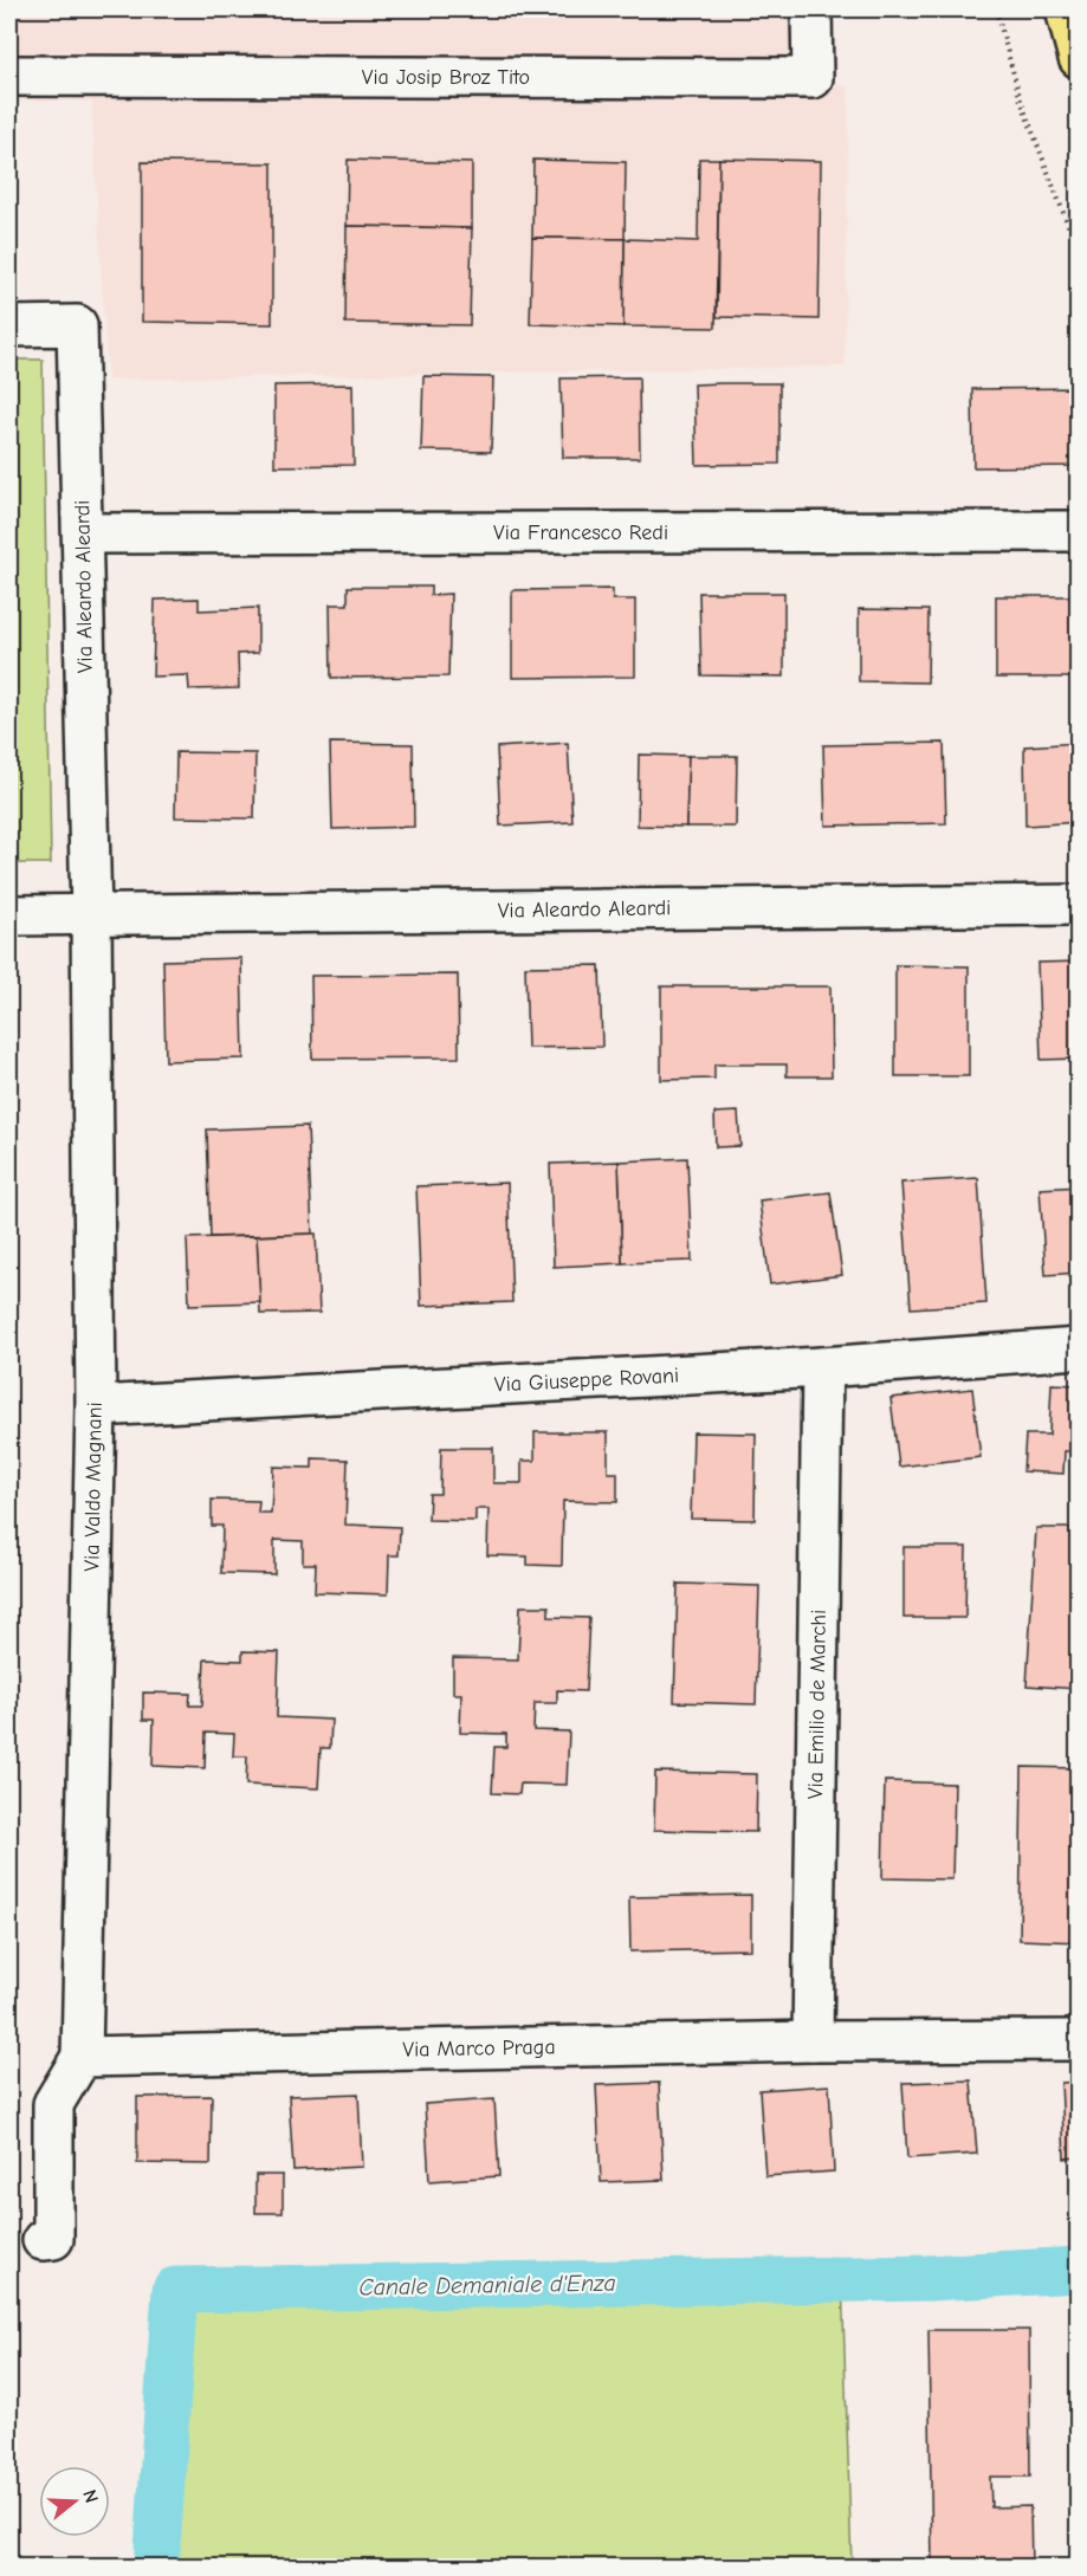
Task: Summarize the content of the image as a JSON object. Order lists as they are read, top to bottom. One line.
{"streets":{"street":["Via Josip Broz Tito","Via Francesco Redi","Via Aleardo Aleardi","Via Giuseppe Rovani","Via Valdo Magnani","Via Emilio de Marchi","Via Marco Praga"]},"crossings":[["Via Francesco Redi","Via Aleardo Aleardi"],["Via Aleardo Aleardi","Via Valdo Magnani"],["Via Giuseppe Rovani","Via Valdo Magnani"],["Via Giuseppe Rovani","Via Emilio de Marchi"],["Via Valdo Magnani","Via Marco Praga"],["Via Emilio de Marchi","Via Marco Praga"]],"water":["Canale Demaniale d'Enza"],"north":"right"}
